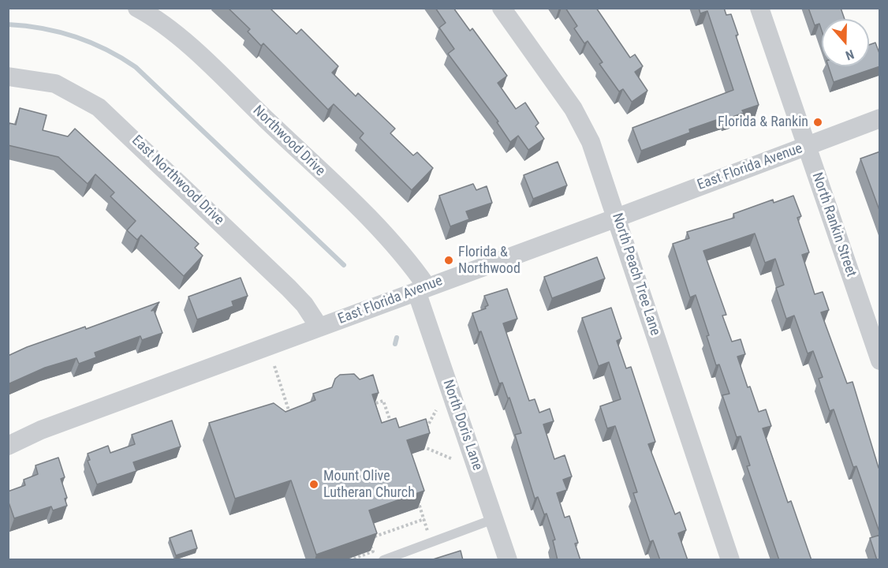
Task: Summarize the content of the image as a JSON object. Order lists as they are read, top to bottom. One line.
{"streets":{"street":["Northwood Drive","East Florida Avenue","East Northwood Drive","North Rankin Street","North Peach Tree Lane","North Doris Lane"]},"crossings":[["Northwood Drive","East Florida Avenue"],["Northwood Drive","North Doris Lane"],["East Florida Avenue","East Northwood Drive"],["East Florida Avenue","North Rankin Street"],["East Florida Avenue","North Peach Tree Lane"],["East Florida Avenue","North Doris Lane"]],"places":["Florida & Rankin","Florida & Northwood","Mount Olive Lutheran Church"],"north":"bottom"}
